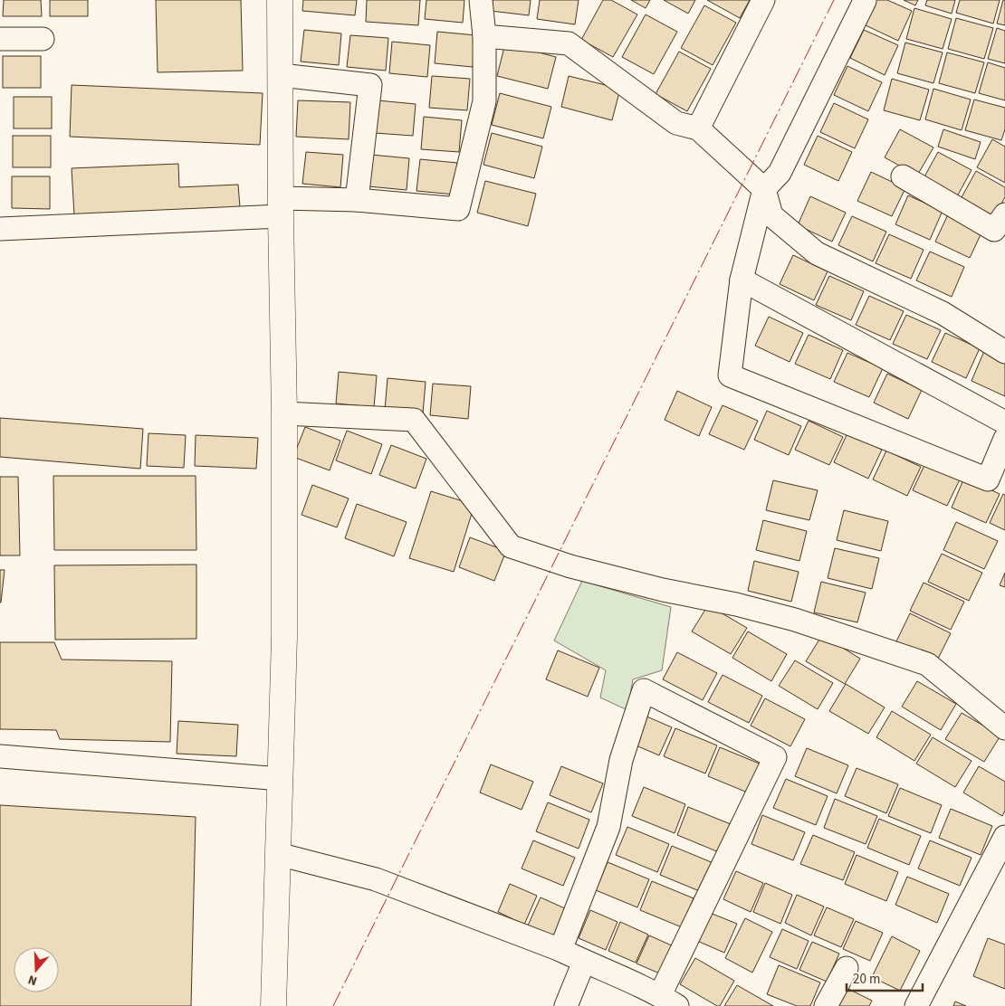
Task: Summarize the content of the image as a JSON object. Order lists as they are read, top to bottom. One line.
{"scale_bar":"20 m","north":"bottom"}
